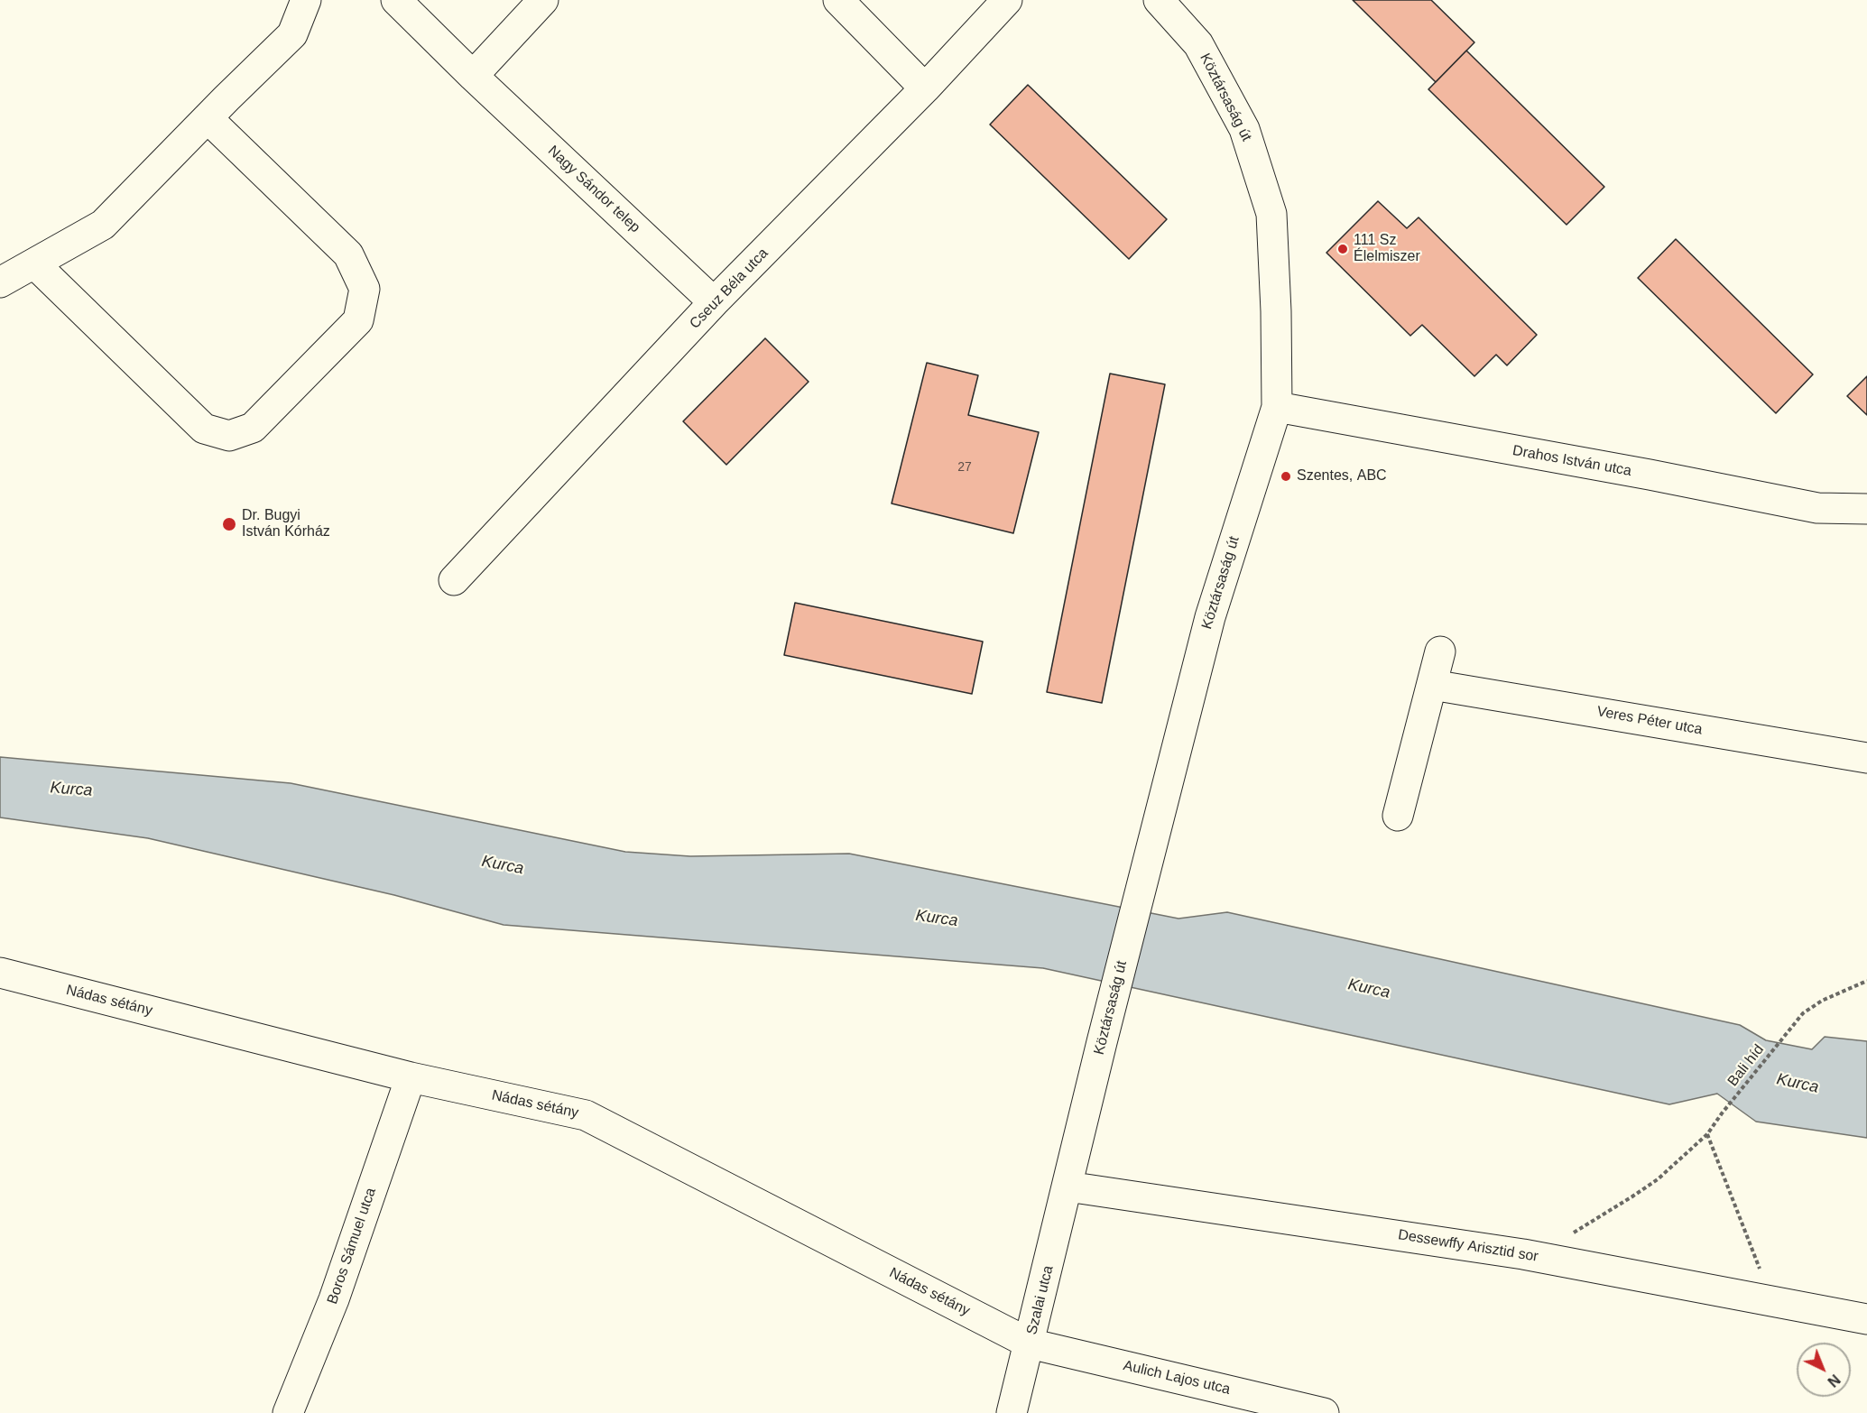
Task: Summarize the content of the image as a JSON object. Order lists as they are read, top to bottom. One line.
{"streets":{"street":["Köztársaság út","Nagy Sándor telep","Cseuz Béla utca","Drahos István utca","Veres Péter utca","Nádas sétány","Boros Sámuel utca","Dessewffy Arisztid sor","Szalai utca","Aulich Lajos utca"],"path":["Bali híd"]},"crossings":[["Köztársaság út","Drahos István utca"],["Köztársaság út","Dessewffy Arisztid sor"],["Köztársaság út","Szalai utca"],["Nagy Sándor telep","Cseuz Béla utca"],["Nádas sétány","Boros Sámuel utca"],["Nádas sétány","Szalai utca"],["Nádas sétány","Aulich Lajos utca"],["Dessewffy Arisztid sor","Szalai utca"],["Szalai utca","Aulich Lajos utca"]],"water":["Kurca"],"places":["111 Sz Élelmiszer","Szentes, ABC","Dr. Bugyi István Kórház"],"house_numbers":["27"],"north":"bottom right"}
